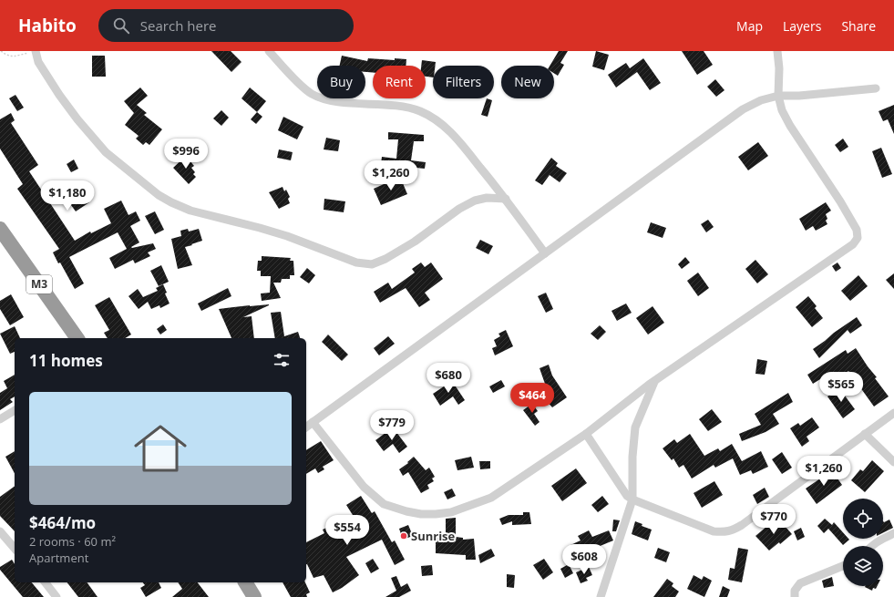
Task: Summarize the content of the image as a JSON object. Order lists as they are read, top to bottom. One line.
{"streets":{"highway":["M3"]},"places":["Sunrise"],"page":{"header":"Habito","search":"Search here","nav":["Map","Layers","Share"],"chip":["Buy","Rent","Filters","New"],"price":["$996","$1,260","$1,180","$680","$565","$464","$779","$1,260","$770","$554","$608"],"heading":"11 homes","list":[{"name":"$464/mo","note":"2 rooms · 60 m² · Apartment"}]}}
